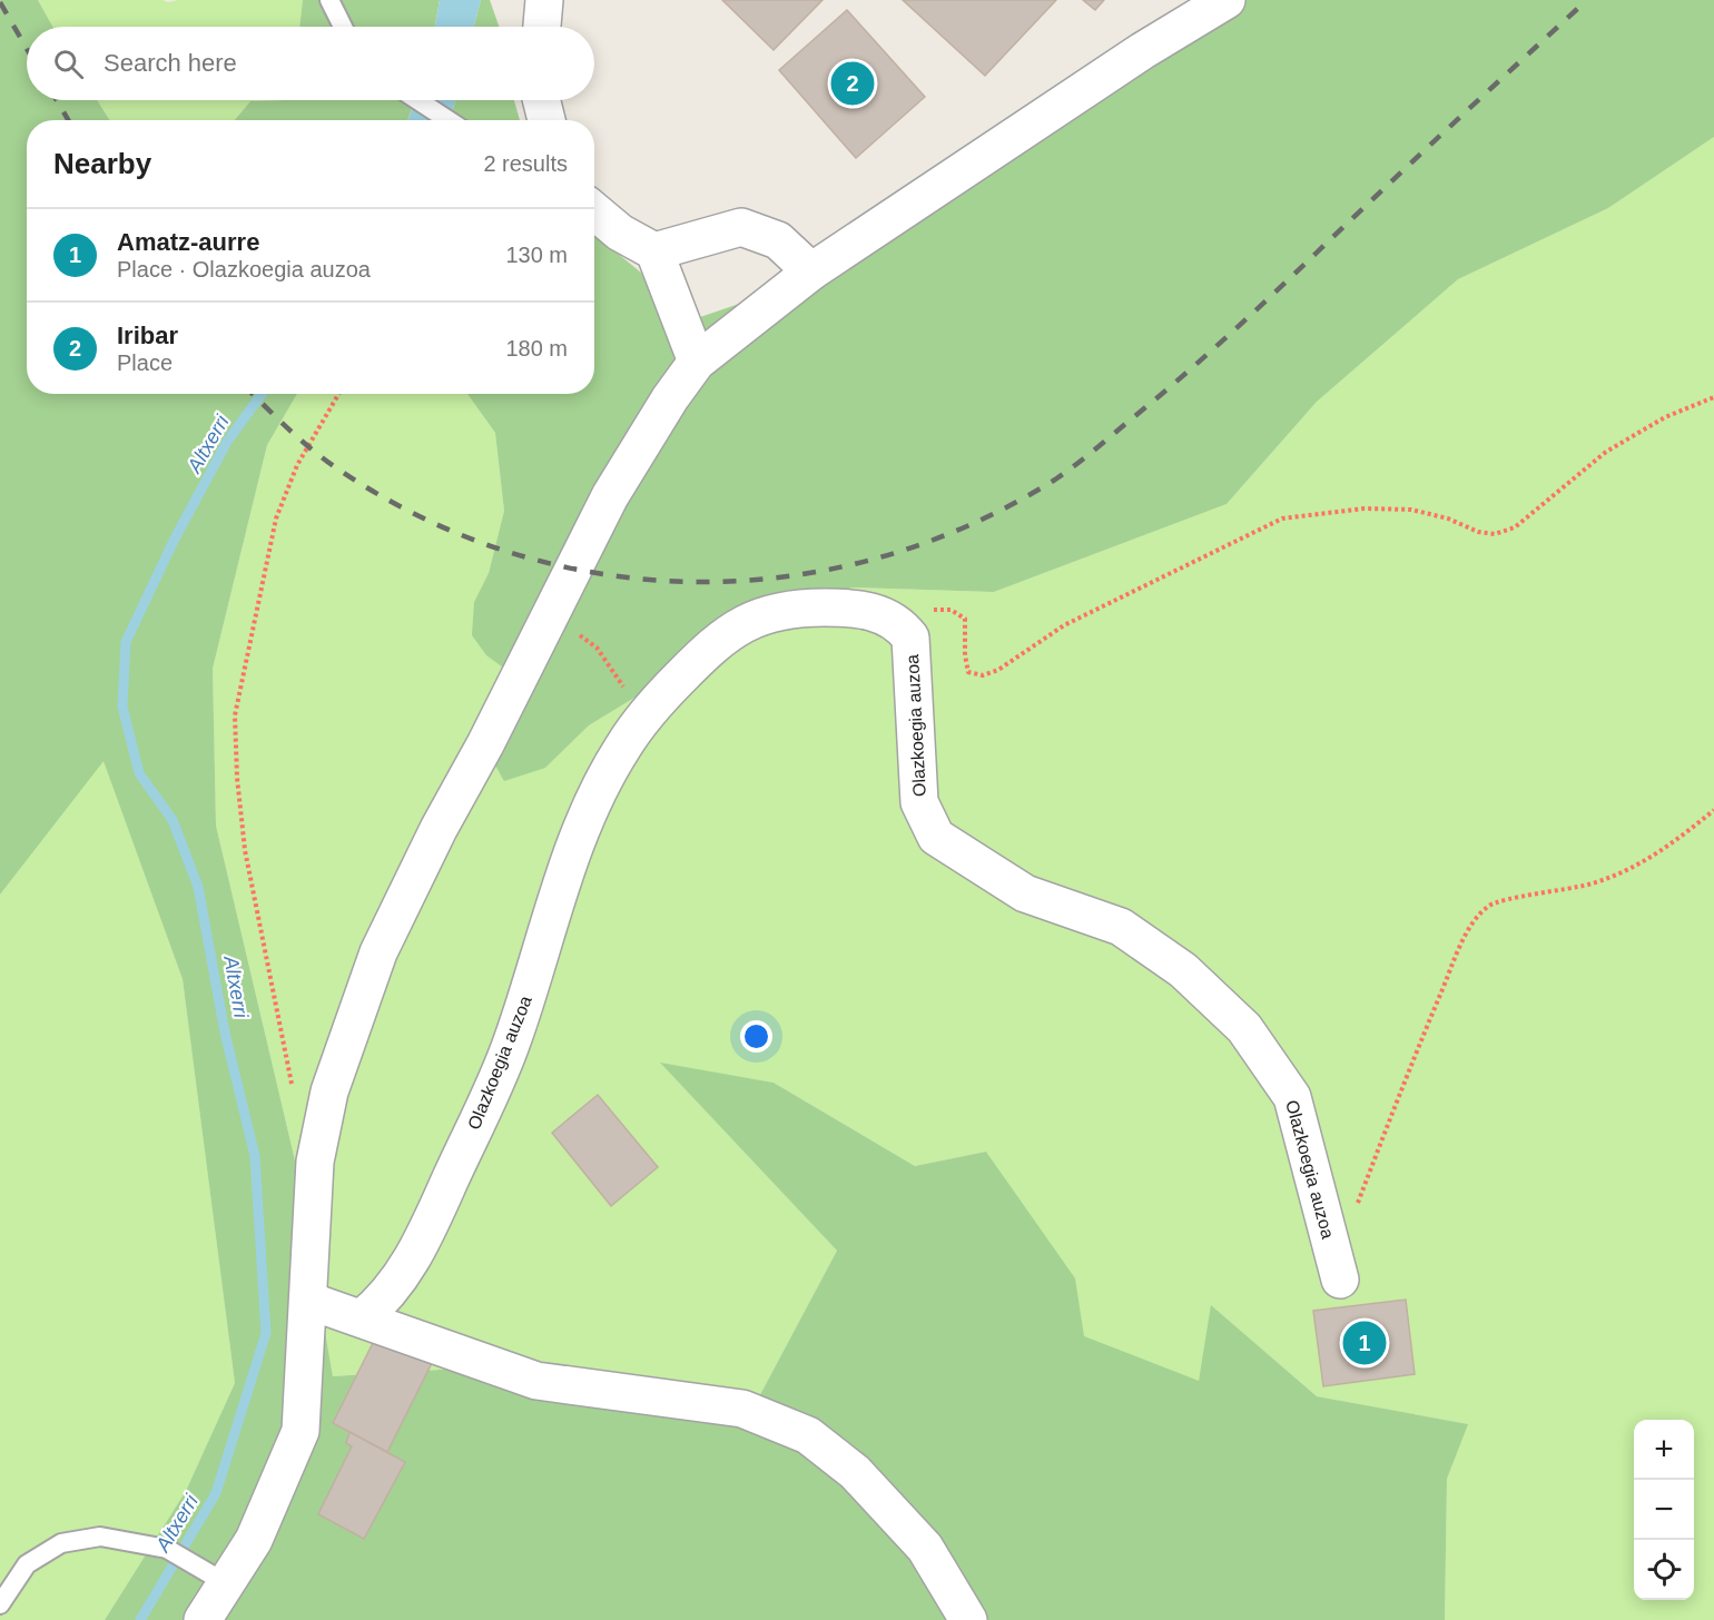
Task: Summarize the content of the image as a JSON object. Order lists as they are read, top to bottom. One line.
{"streets":{"street":["Olazkoegia auzoa"]},"water":["Altxerri"],"page":{"search":"Search here","pins":["2","1"],"heading":["Nearby","2 results"],"list":[{"mark":"1","name":"Amatz-aurre","note":"Place · Olazkoegia auzoa","value":"130 m"},{"mark":"2","name":"Iribar","note":"Place","value":"180 m"}],"map_buttons":["+","−"]}}
